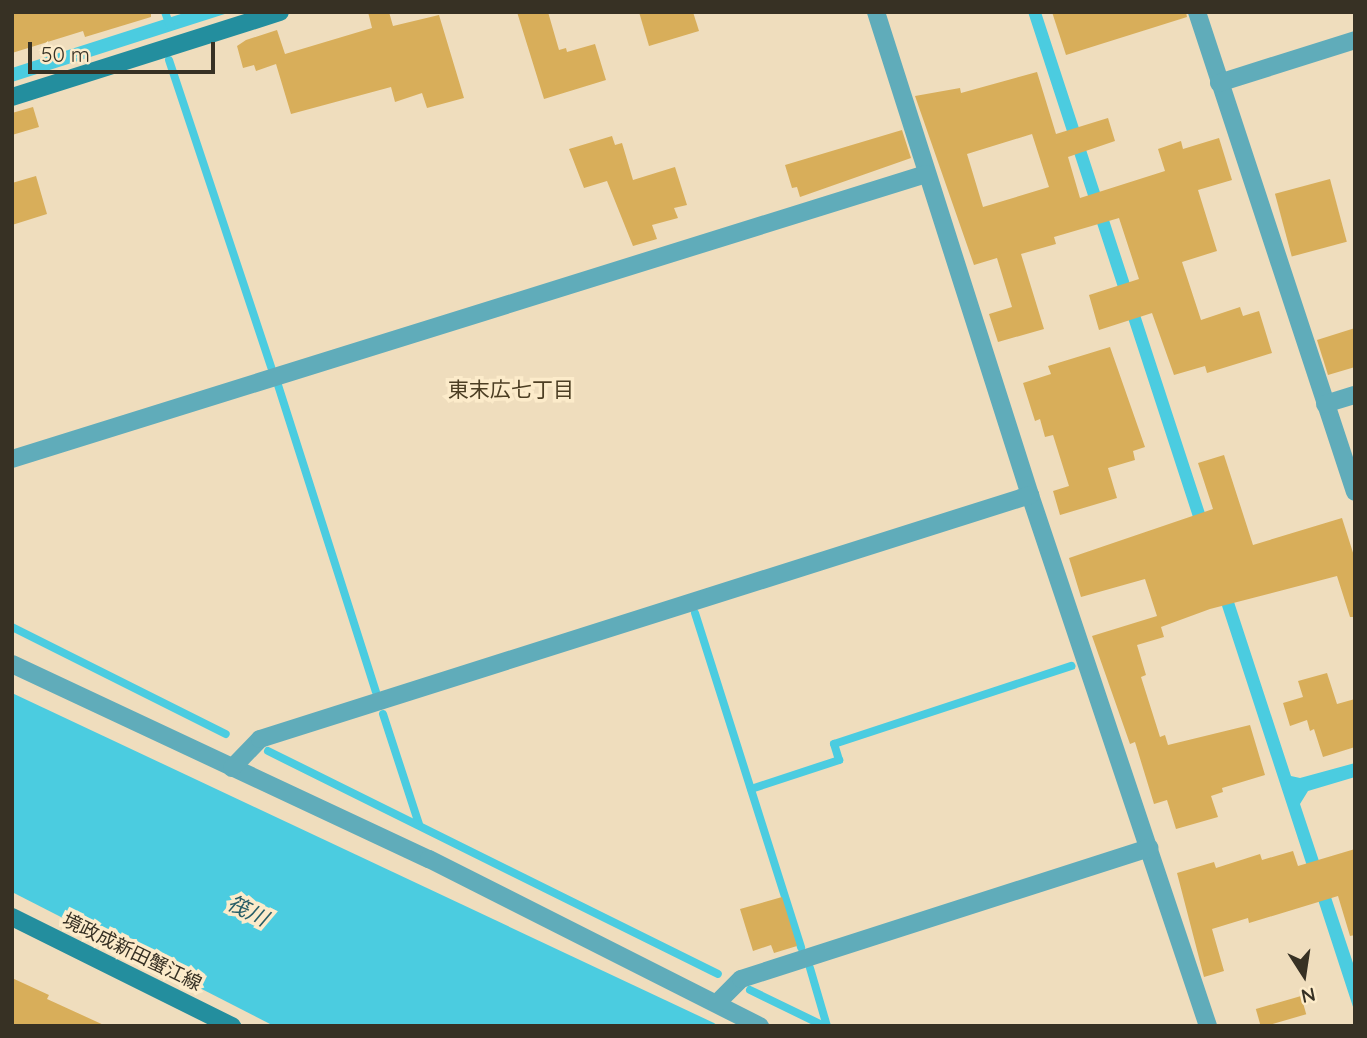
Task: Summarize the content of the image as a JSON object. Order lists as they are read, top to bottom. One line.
{"streets":{"street":["境政成新田蟹江線"]},"districts":["東末広七丁目"],"water":["筏川"],"scale_bar":"50 m","north":"bottom"}
